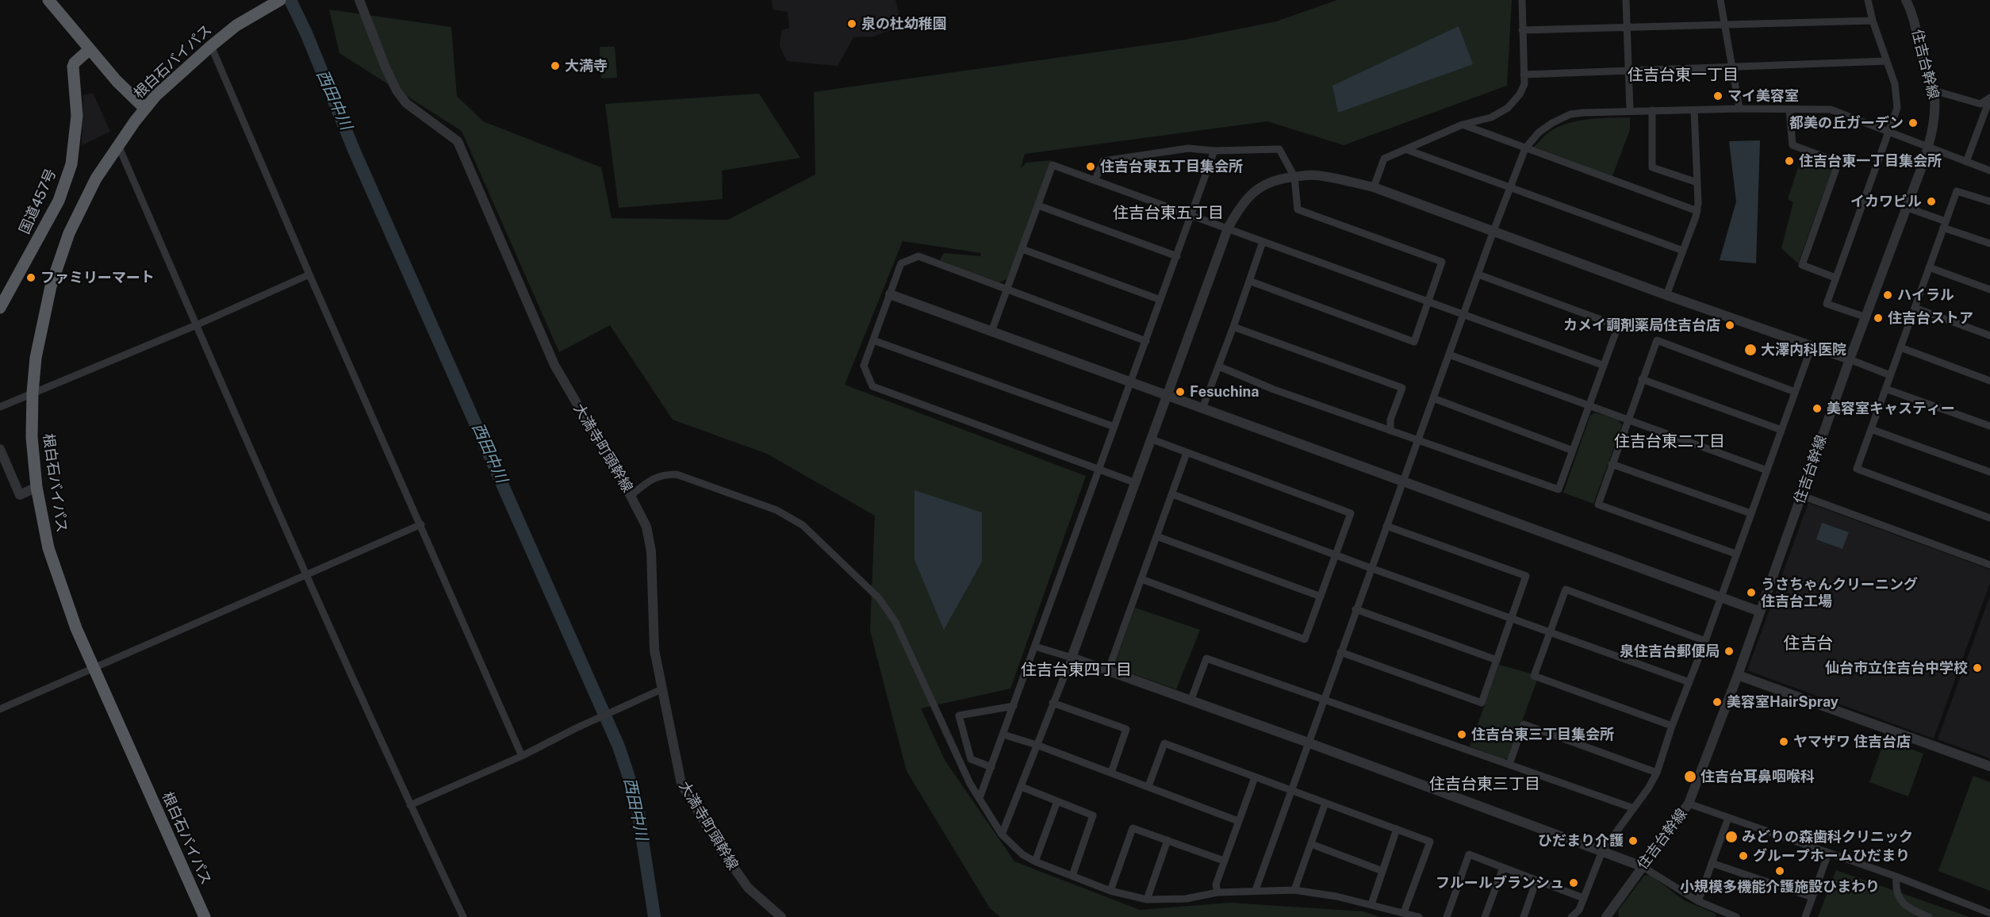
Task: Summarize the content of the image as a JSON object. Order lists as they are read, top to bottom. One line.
{"streets":{"highway":["根白石バイパス","国道457号"],"street":["住吉台幹線","大満寺町頭幹線"]},"districts":["住吉台東一丁目","住吉台東五丁目","住吉台東二丁目","住吉台","住吉台東四丁目","住吉台東三丁目"],"water":["西田中川"],"places":["泉の杜幼稚園","大満寺","マイ美容室","都美の丘ガーデン","住吉台東一丁目集会所","住吉台東五丁目集会所","イカワビル","ファミリーマート","ハイラル","住吉台ストア","カメイ調剤薬局住吉台店","大澤内科医院","Fesuchina","美容室キャスティー","うさちゃんクリーニング 住吉台工場","泉住吉台郵便局","仙台市立住吉台中学校","美容室HairSpray","住吉台東三丁目集会所","ヤマザワ 住吉台店","住吉台耳鼻咽喉科","みどりの森歯科クリニック","ひだまり介護","グループホームひだまり","小規模多機能介護施設ひまわり","フルールブランシュ"]}
